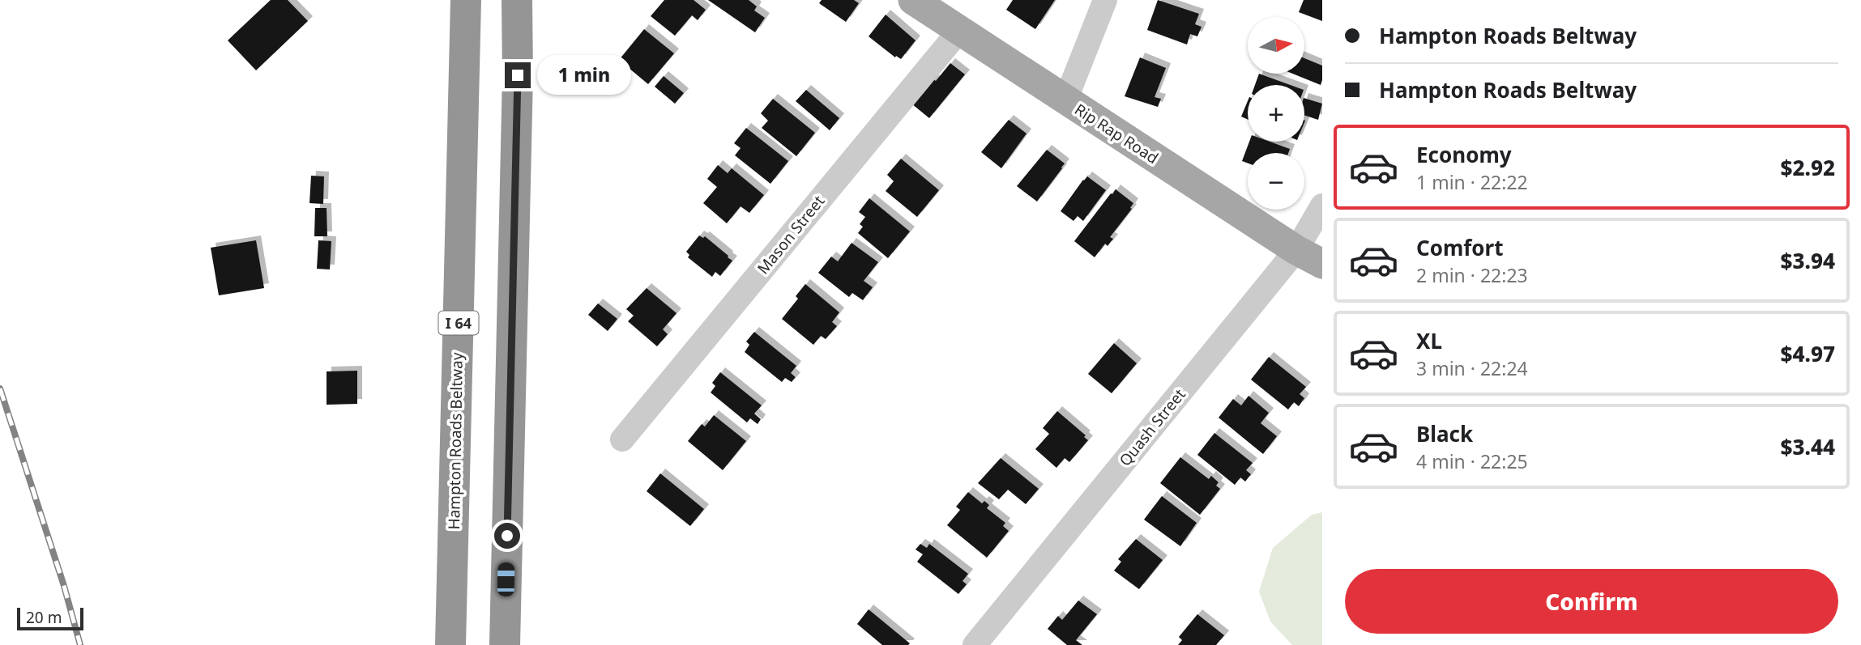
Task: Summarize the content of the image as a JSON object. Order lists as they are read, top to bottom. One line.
{"streets":{"highway":["I 64","Hampton Roads Beltway"],"main road":["Rip Rap Road"],"street":["Mason Street","Quash Street"]},"crossings":[["Rip Rap Road","Mason Street"],["Rip Rap Road","Quash Street"]],"scale_bar":"20 m","north":"right","page":{"banner":["Hampton Roads Beltway","Hampton Roads Beltway"],"map_buttons":["+","−"],"bubble":"1 min","list":[{"name":"Economy","note":"1 min · 22:22","value":"$2.92"},{"name":"Comfort","note":"2 min · 22:23","value":"$3.94"},{"name":"XL","note":"3 min · 22:24","value":"$4.97"},{"name":"Black","note":"4 min · 22:25","value":"$3.44"}],"buttons":"Confirm","scale":"20 m"}}
